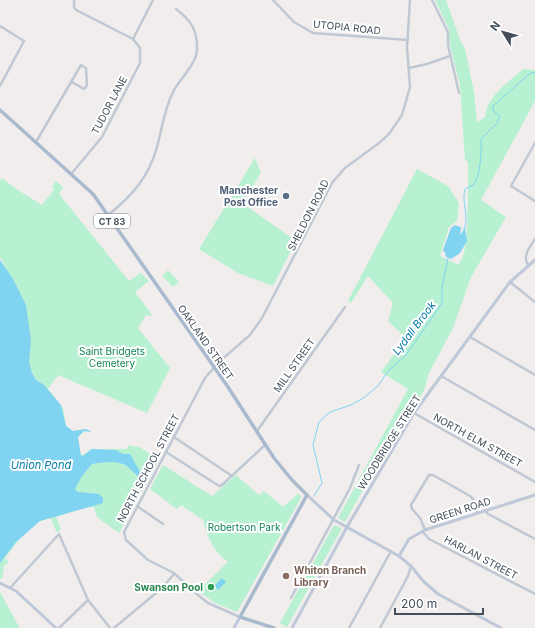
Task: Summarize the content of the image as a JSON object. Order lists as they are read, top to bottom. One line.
{"streets":{"main road":["CT 83","OAKLAND STREET"],"street":["UTOPIA ROAD","TUDOR LANE","SHELDON ROAD","MILL STREET","NORTH ELM STREET","WOODBRIDGE STREET","NORTH SCHOOL STREET","GREEN ROAD","HARLAN STREET"]},"crossings":[["UTOPIA ROAD","SHELDON ROAD"],["TUDOR LANE","OAKLAND STREET"],["SHELDON ROAD","OAKLAND STREET"],["SHELDON ROAD","NORTH SCHOOL STREET"],["OAKLAND STREET","MILL STREET"],["OAKLAND STREET","WOODBRIDGE STREET"],["OAKLAND STREET","NORTH SCHOOL STREET"],["OAKLAND STREET","GREEN ROAD"],["NORTH ELM STREET","WOODBRIDGE STREET"],["GREEN ROAD","HARLAN STREET"]],"water":["Lydall Brook","Union Pond"],"parks":["Saint Bridgets Cemetery","Robertson Park"],"places":["Manchester Post Office","Whiton Branch Library","Swanson Pool"],"scale_bar":"200 m","north":"top left"}
